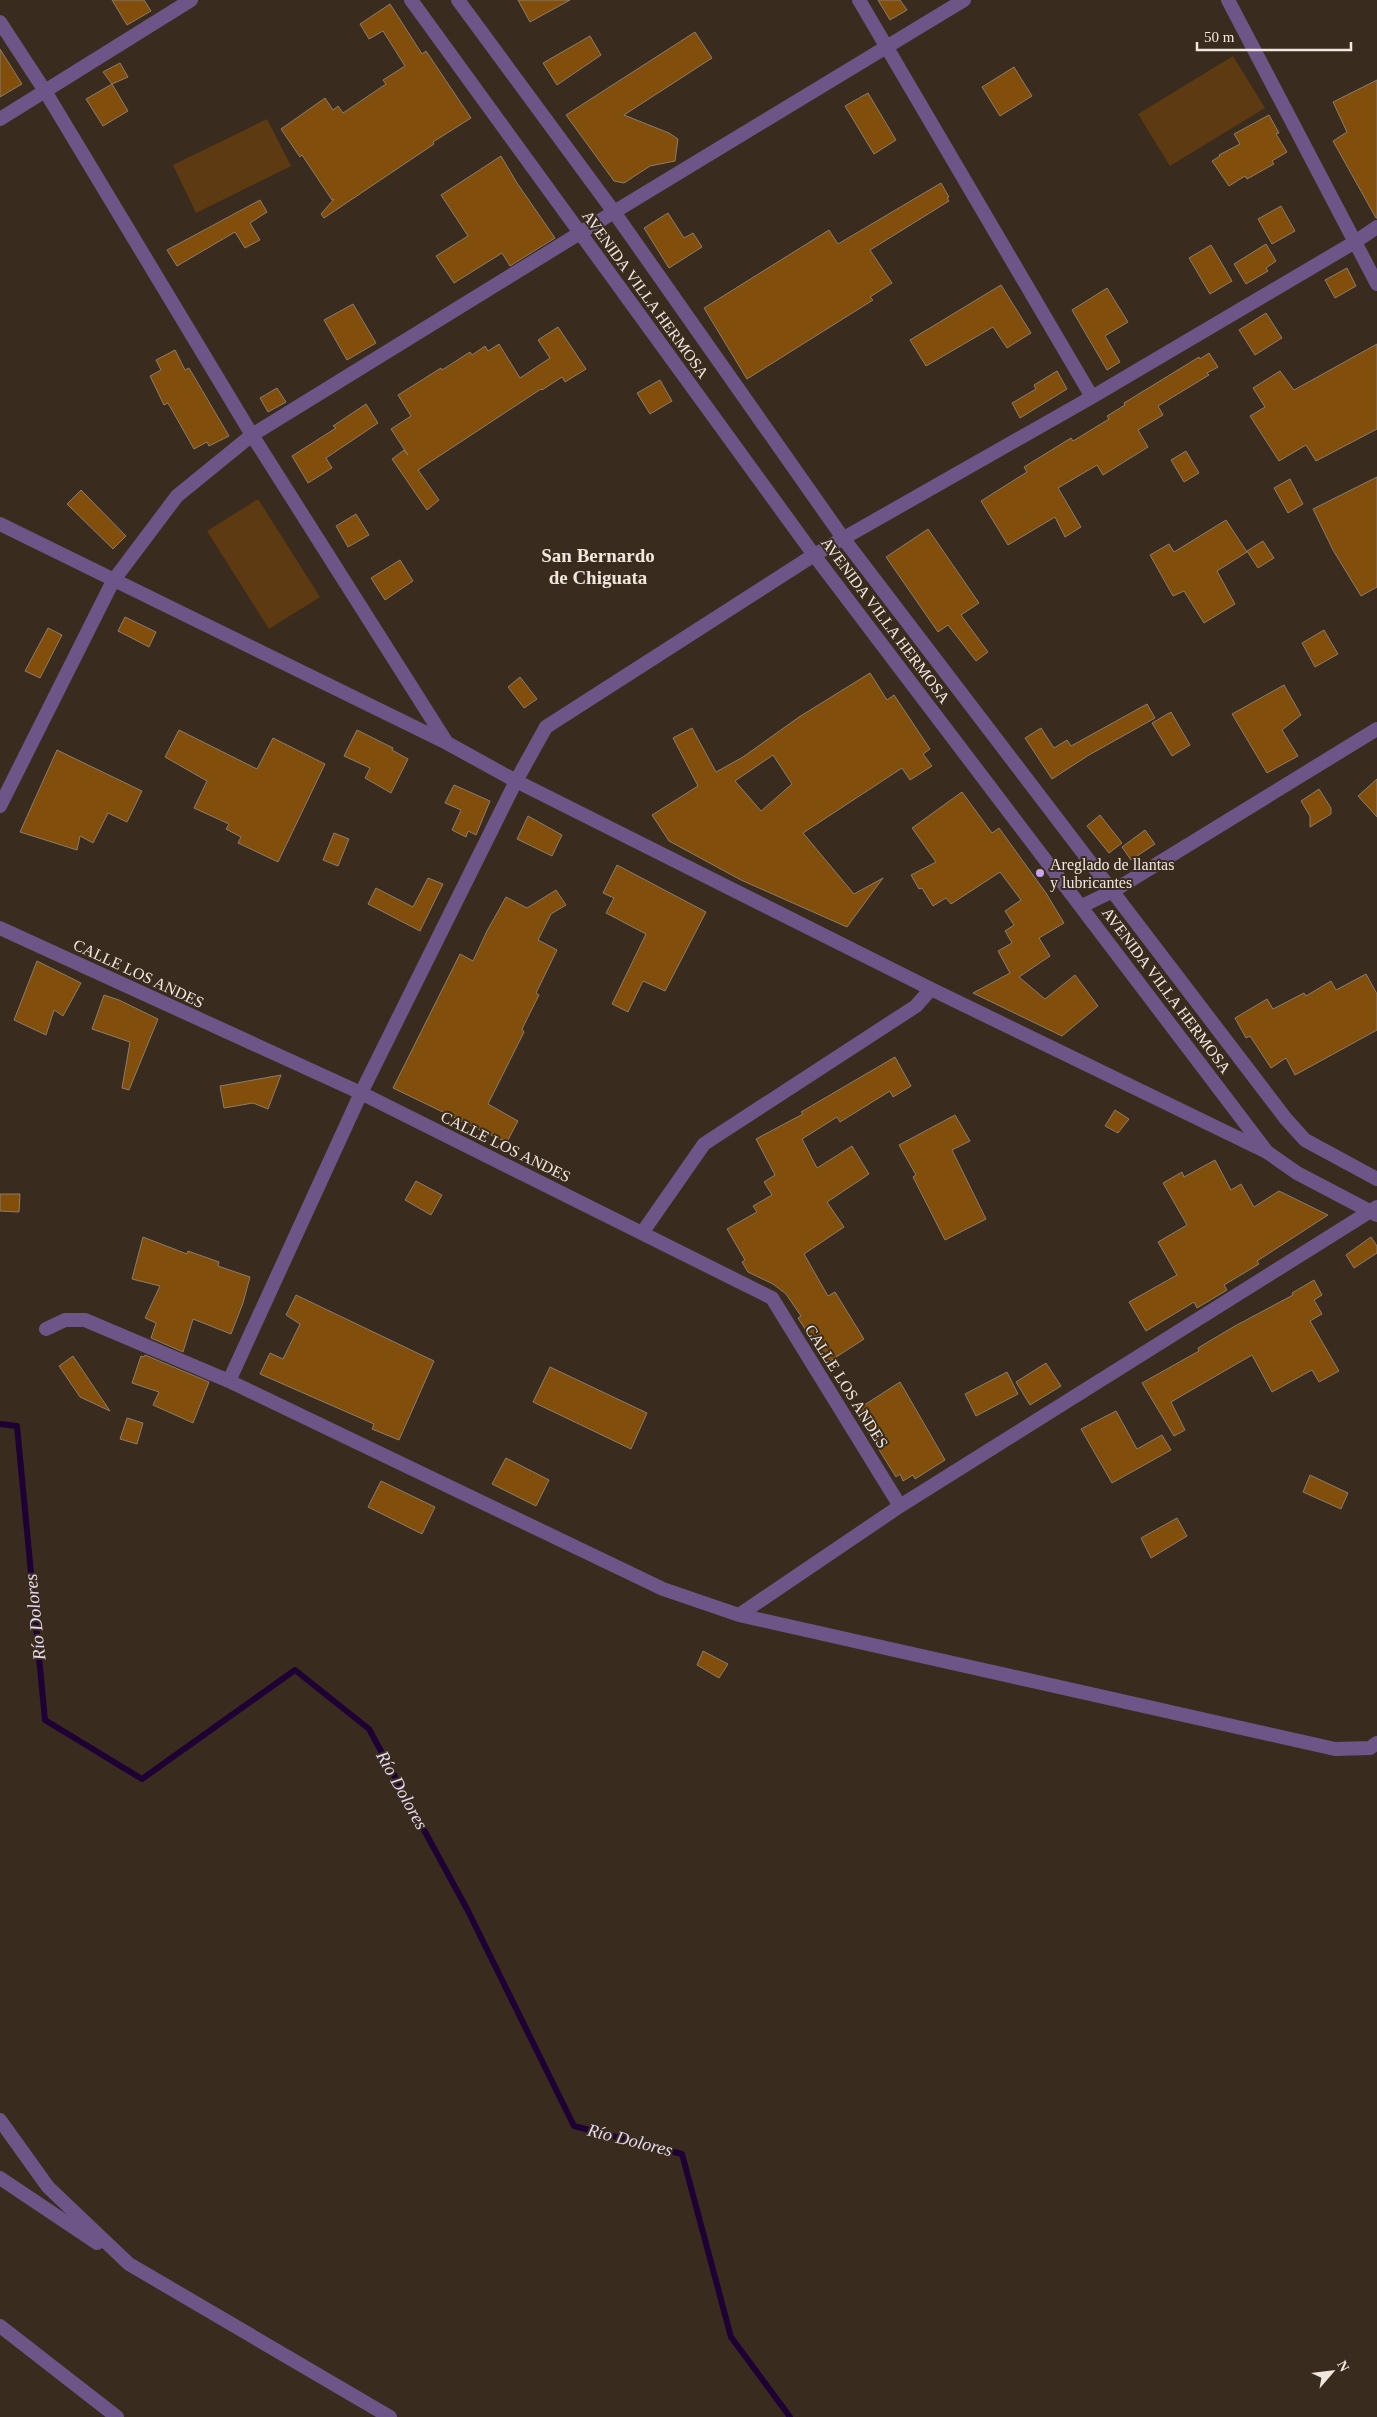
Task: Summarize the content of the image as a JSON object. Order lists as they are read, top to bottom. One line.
{"streets":{"street":["AVENIDA VILLA HERMOSA","CALLE LOS ANDES"]},"districts":["San Bernardo de Chiguata"],"water":["Río Dolores"],"places":["Areglado de llantas y lubricantes"],"scale_bar":"50 m","north":"top right"}
